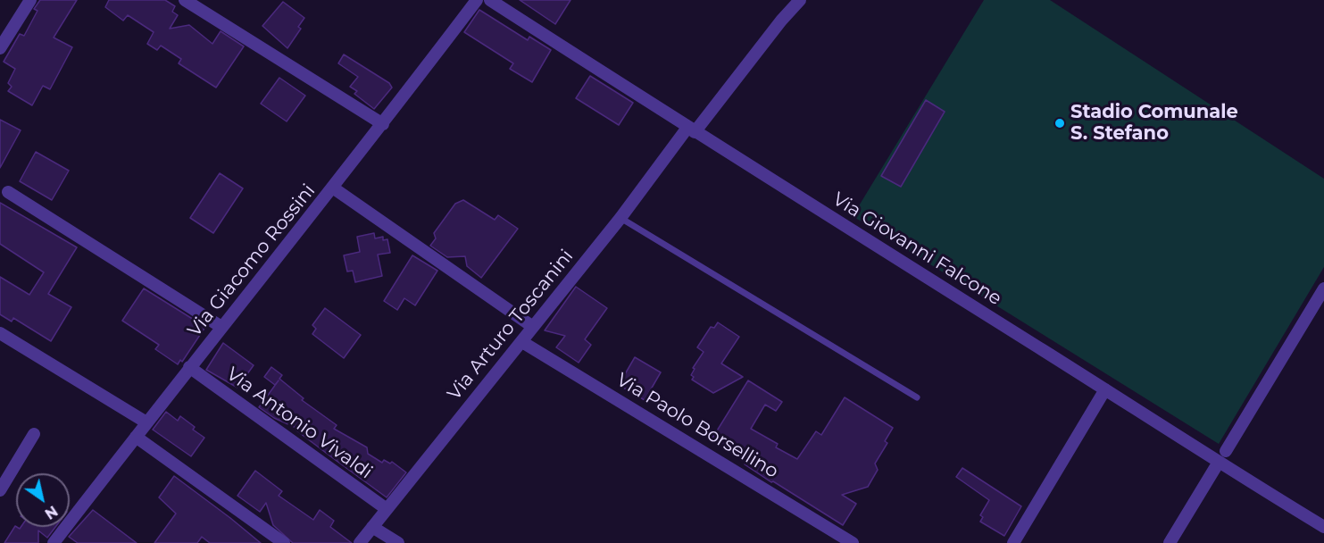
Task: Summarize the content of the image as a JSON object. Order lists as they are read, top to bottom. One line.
{"streets":{"street":["Via Giovanni Falcone","Via Giacomo Rossini","Via Arturo Toscanini","Via Antonio Vivaldi","Via Paolo Borsellino"]},"crossings":[["Via Giovanni Falcone","Via Arturo Toscanini"],["Via Giacomo Rossini","Via Antonio Vivaldi"],["Via Arturo Toscanini","Via Antonio Vivaldi"],["Via Arturo Toscanini","Via Paolo Borsellino"]],"places":["Stadio Comunale S. Stefano"],"north":"bottom right"}
